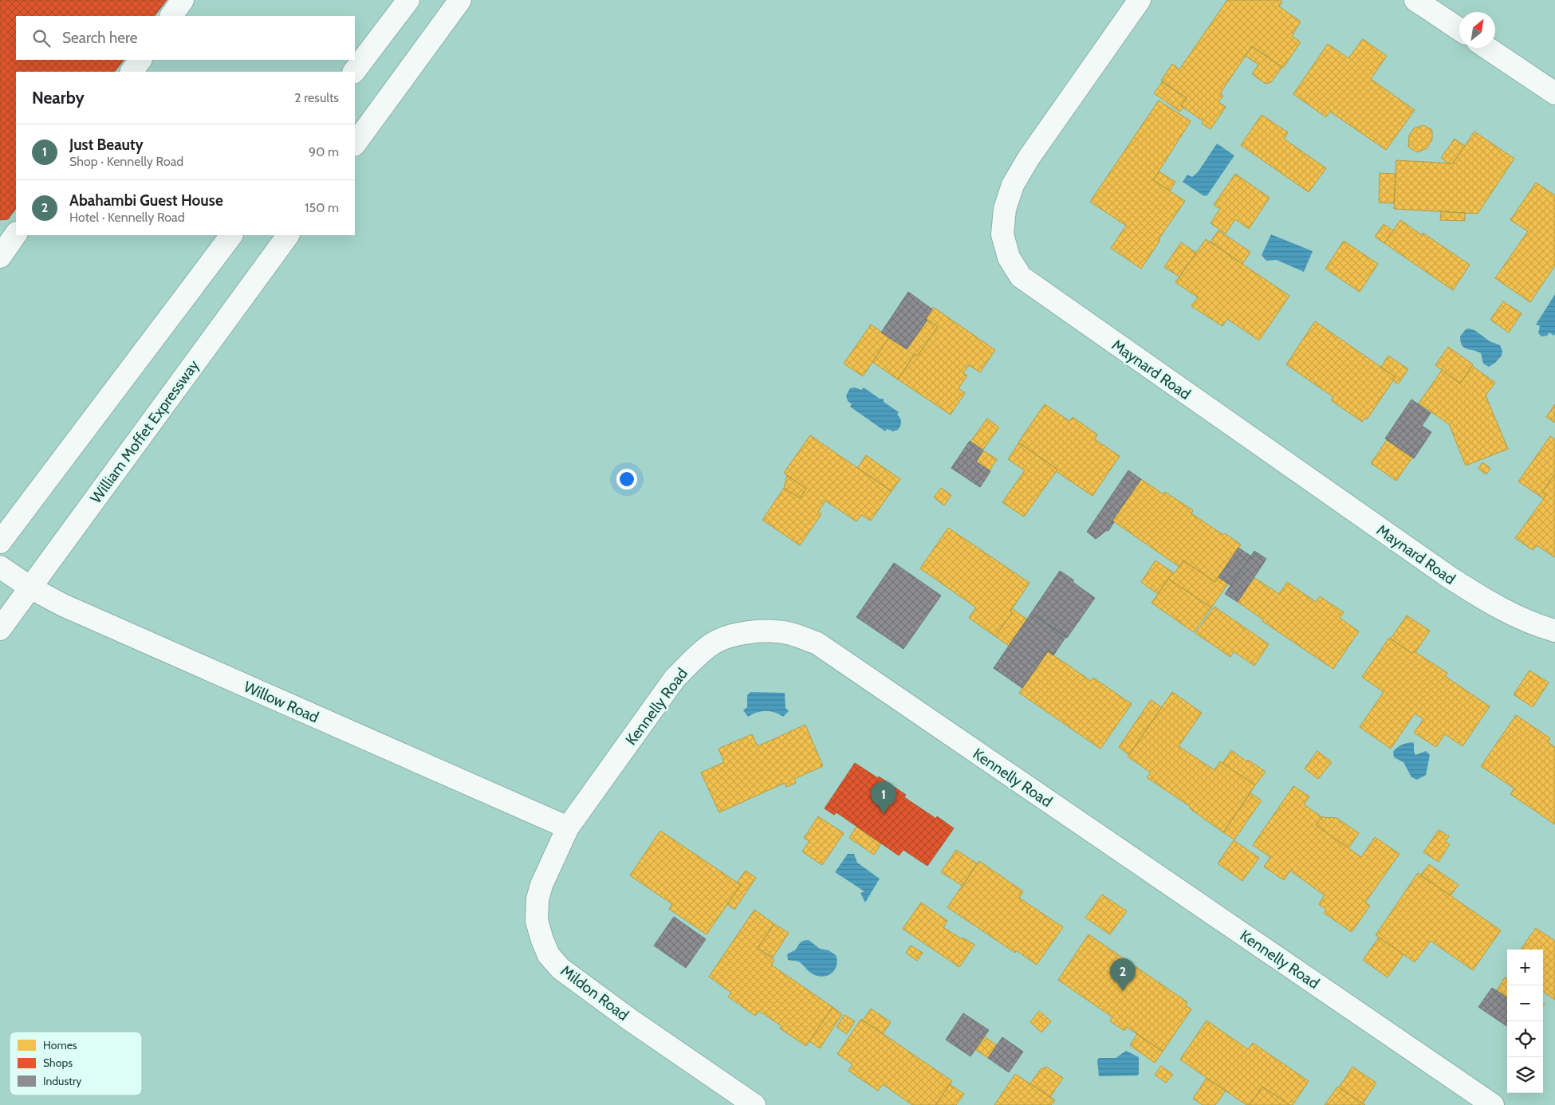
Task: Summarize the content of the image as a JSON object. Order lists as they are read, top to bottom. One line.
{"streets":{"street":["Maynard Road","William Moffet Expressway","Willow Road","Kennelly Road","Mildon Road"]},"crossings":[["William Moffet Expressway","Willow Road"],["Willow Road","Kennelly Road"],["Willow Road","Mildon Road"],["Kennelly Road","Mildon Road"]],"legend":["Homes","Shops","Industry"],"north":"top right","page":{"search":"Search here","heading":["Nearby","2 results"],"list":[{"mark":"1","name":"Just Beauty","note":"Shop · Kennelly Road","value":"90 m"},{"mark":"2","name":"Abahambi Guest House","note":"Hotel · Kennelly Road","value":"150 m"}],"pins":["1","2"],"map_buttons":["+","−"]}}
